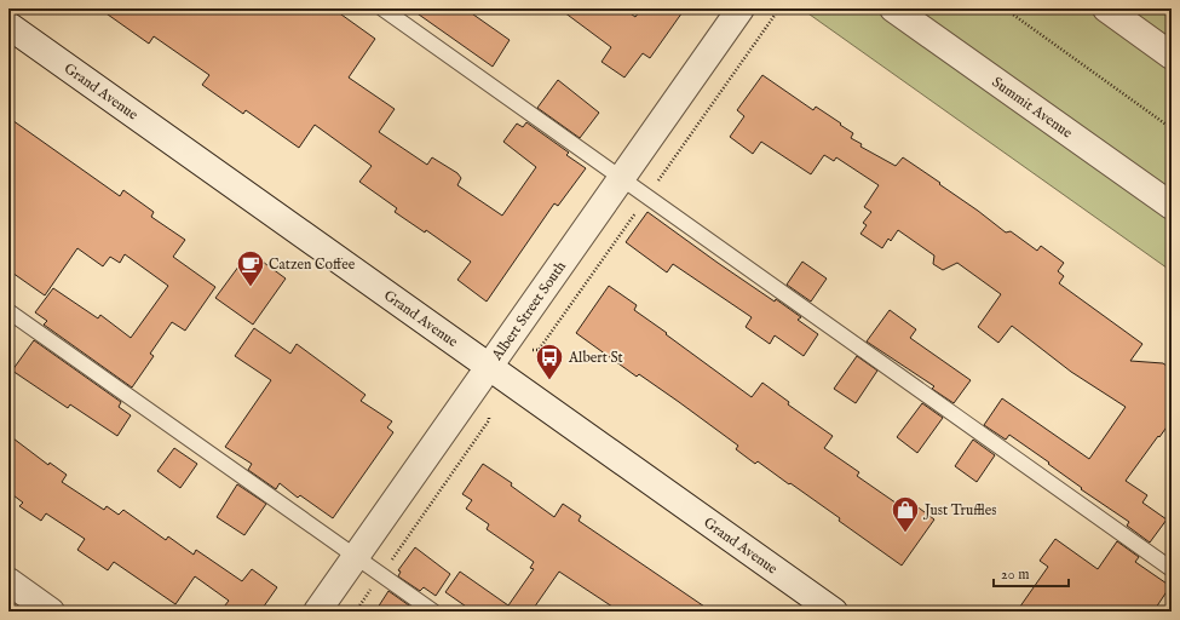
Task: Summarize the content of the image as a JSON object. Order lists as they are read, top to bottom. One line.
{"streets":{"street":["Grand Avenue","Summit Avenue","Albert Street South"]},"crossings":[["Grand Avenue","Albert Street South"]],"places":{"cafe":["Catzen Coffee"],"bus stop":["Albert St"],"shop":["Just Truffles"]},"scale_bar":"20 m"}
